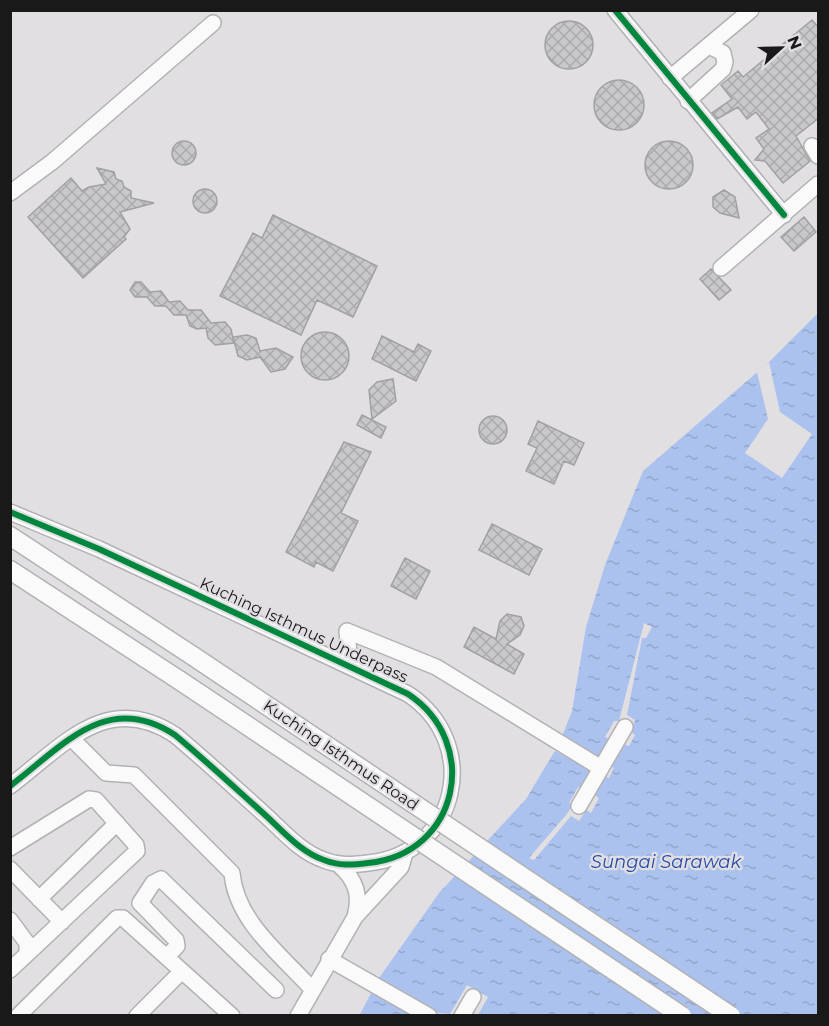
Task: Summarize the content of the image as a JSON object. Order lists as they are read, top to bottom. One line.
{"streets":{"main road":["Kuching Isthmus Road"],"street":["Kuching Isthmus Underpass"]},"water":["Sungai Sarawak"],"north":"right"}
